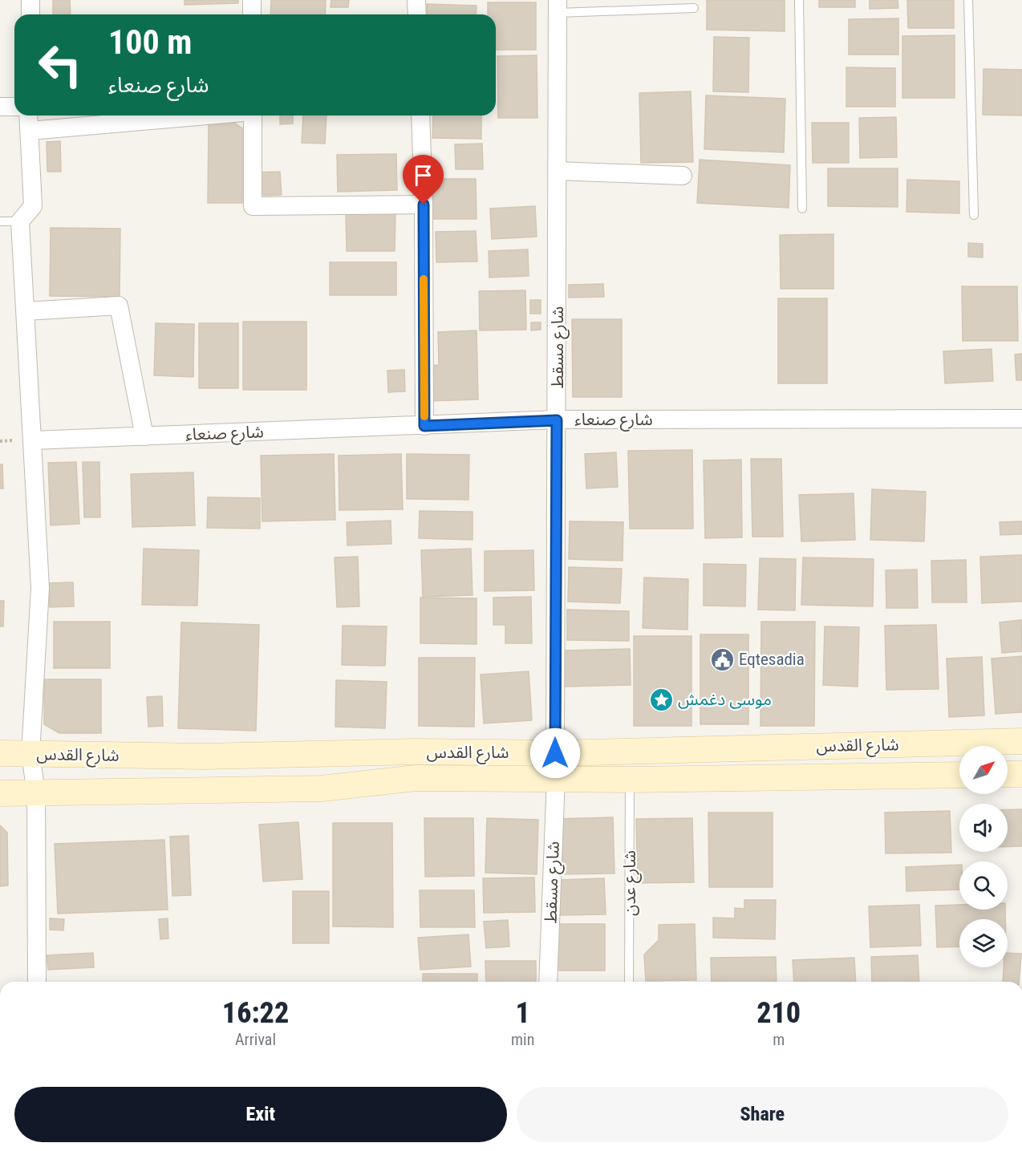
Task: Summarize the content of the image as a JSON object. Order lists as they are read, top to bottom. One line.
{"streets":{"main road":["شارع القدس"],"street":["شارع مسقط","شارع صنعاء"],"lane":["شارع عدن"]},"crossings":[["شارع مسقط","شارع صنعاء"],["شارع مسقط","شارع القدس"],["شارع القدس","شارع عدن"]],"places":{"public building":["Eqtesadia"],"place":["موسى دغمش"]},"north":"top right","page":{"turn":["100 m","شارع صنعاء"],"eta":["16:22","Arrival","1","min","210","m"],"buttons":["Exit","Share"]}}
